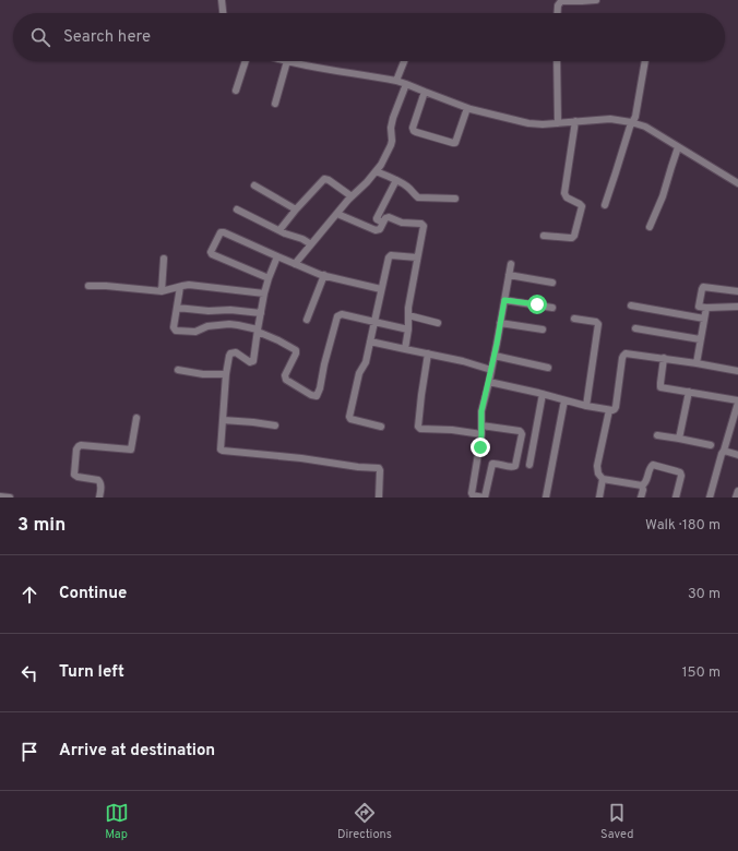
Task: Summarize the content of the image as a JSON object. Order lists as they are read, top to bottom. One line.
{"page":{"search":"Search here","heading":["3 min","Walk · 180 m"],"list":[["Continue","30 m"],["Turn left","150 m"],"Arrive at destination"],"nav":["Map","Directions","Saved"]}}
